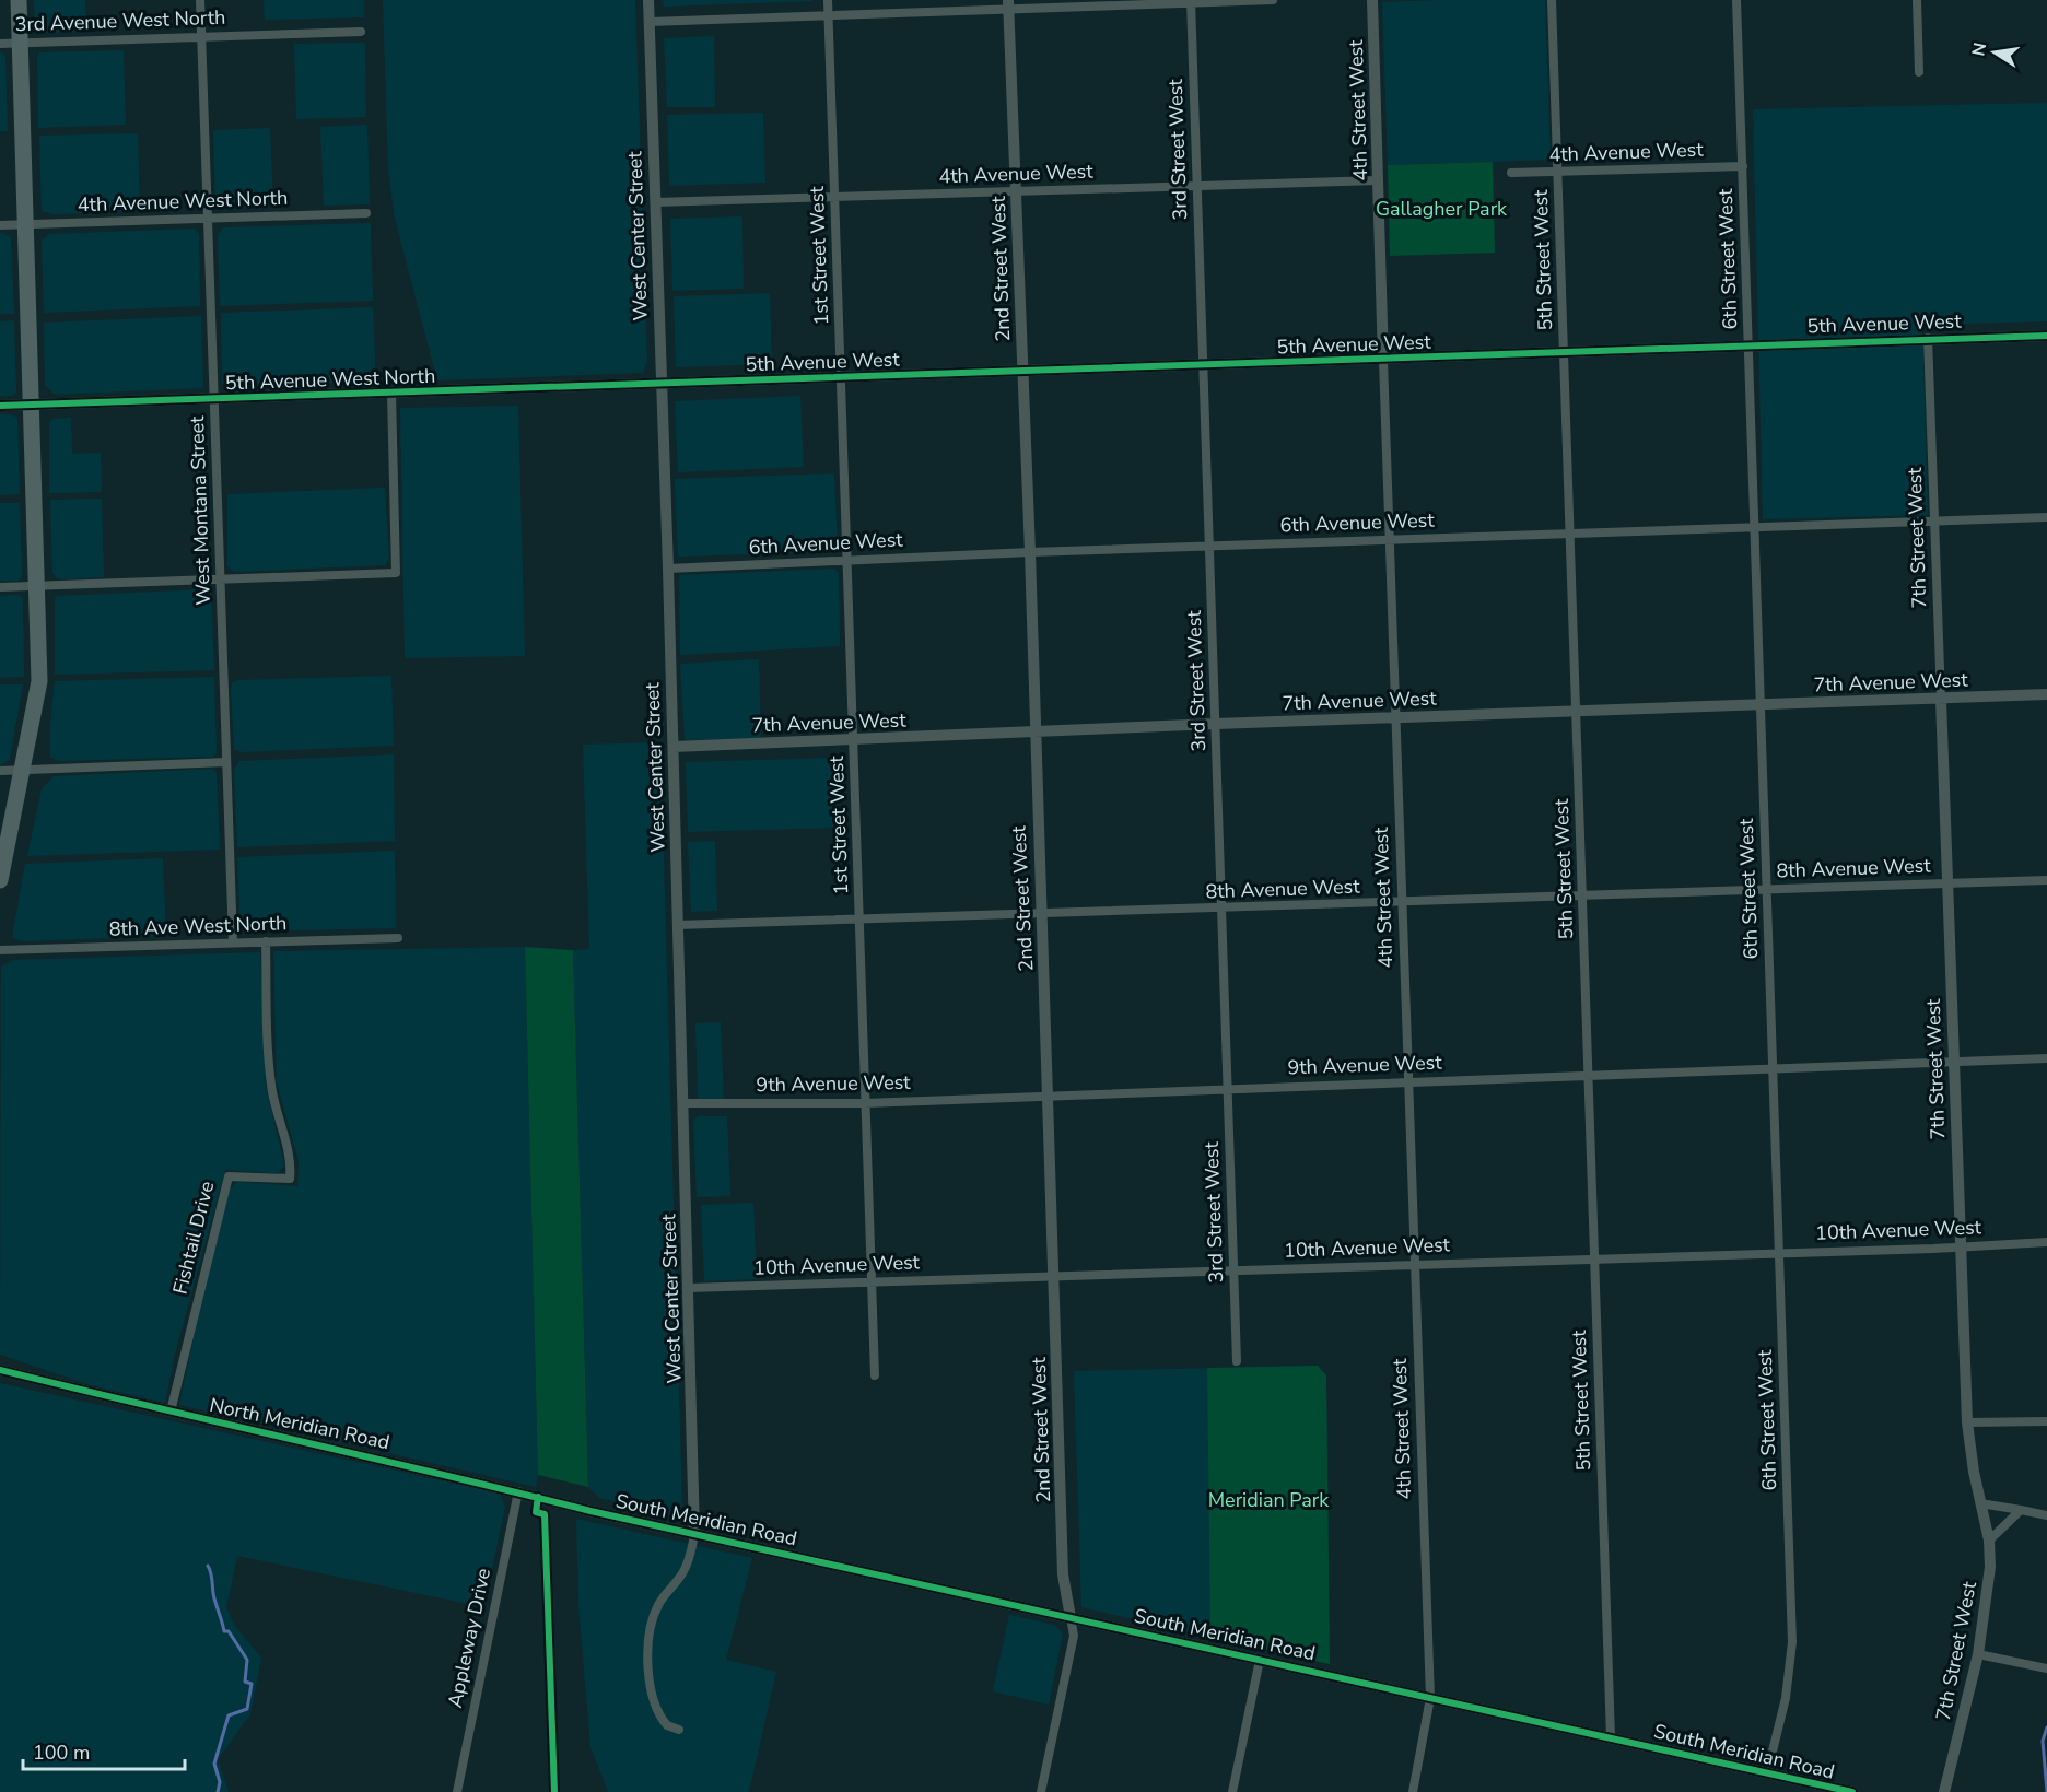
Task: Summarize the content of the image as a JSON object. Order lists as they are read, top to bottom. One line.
{"streets":{"street":["3rd Avenue West North","4th Street West","3rd Street West","4th Avenue West","4th Avenue West North","West Center Street","1st Street West","6th Street West","5th Street West","2nd Street West","5th Avenue West","5th Avenue West North","West Montana Street","6th Avenue West","7th Street West","7th Avenue West","8th Avenue West","8th Ave West North","9th Avenue West","10th Avenue West","Fishtail Drive","North Meridian Road","South Meridian Road","Appleway Drive"]},"crossings":[["3rd Avenue West North","West Montana Street"],["4th Street West","4th Avenue West"],["4th Street West","5th Avenue West"],["4th Street West","6th Avenue West"],["4th Street West","7th Avenue West"],["4th Street West","8th Avenue West"],["4th Street West","9th Avenue West"],["4th Street West","10th Avenue West"],["4th Street West","South Meridian Road"],["3rd Street West","4th Avenue West"],["3rd Street West","5th Avenue West"],["3rd Street West","6th Avenue West"],["3rd Street West","7th Avenue West"],["3rd Street West","8th Avenue West"],["3rd Street West","9th Avenue West"],["3rd Street West","10th Avenue West"],["4th Avenue West","West Center Street"],["4th Avenue West","1st Street West"],["4th Avenue West","6th Street West"],["4th Avenue West","5th Street West"],["4th Avenue West","2nd Street West"],["4th Avenue West North","West Montana Street"],["West Center Street","5th Avenue West"],["West Center Street","5th Avenue West North"],["West Center Street","6th Avenue West"],["West Center Street","7th Avenue West"],["West Center Street","8th Avenue West"],["West Center Street","9th Avenue West"],["West Center Street","10th Avenue West"],["West Center Street","South Meridian Road"],["1st Street West","5th Avenue West"],["1st Street West","6th Avenue West"],["1st Street West","7th Avenue West"],["1st Street West","8th Avenue West"],["1st Street West","9th Avenue West"],["1st Street West","10th Avenue West"],["6th Street West","5th Avenue West"],["6th Street West","6th Avenue West"],["6th Street West","7th Avenue West"],["6th Street West","8th Avenue West"],["6th Street West","9th Avenue West"],["6th Street West","10th Avenue West"],["6th Street West","South Meridian Road"],["5th Street West","5th Avenue West"],["5th Street West","6th Avenue West"],["5th Street West","7th Avenue West"],["5th Street West","8th Avenue West"],["5th Street West","9th Avenue West"],["5th Street West","10th Avenue West"],["5th Street West","South Meridian Road"],["2nd Street West","5th Avenue West"],["2nd Street West","6th Avenue West"],["2nd Street West","7th Avenue West"],["2nd Street West","8th Avenue West"],["2nd Street West","9th Avenue West"],["2nd Street West","10th Avenue West"],["2nd Street West","South Meridian Road"],["5th Avenue West","5th Avenue West North"],["5th Avenue West","7th Street West"],["5th Avenue West North","West Montana Street"],["West Montana Street","8th Ave West North"],["6th Avenue West","7th Street West"],["7th Street West","7th Avenue West"],["7th Street West","8th Avenue West"],["7th Street West","9th Avenue West"],["7th Street West","10th Avenue West"],["8th Ave West North","Fishtail Drive"],["Fishtail Drive","North Meridian Road"],["North Meridian Road","South Meridian Road"],["North Meridian Road","Appleway Drive"]],"parks":["Gallagher Park","Meridian Park"],"scale_bar":"100 m","north":"left"}
